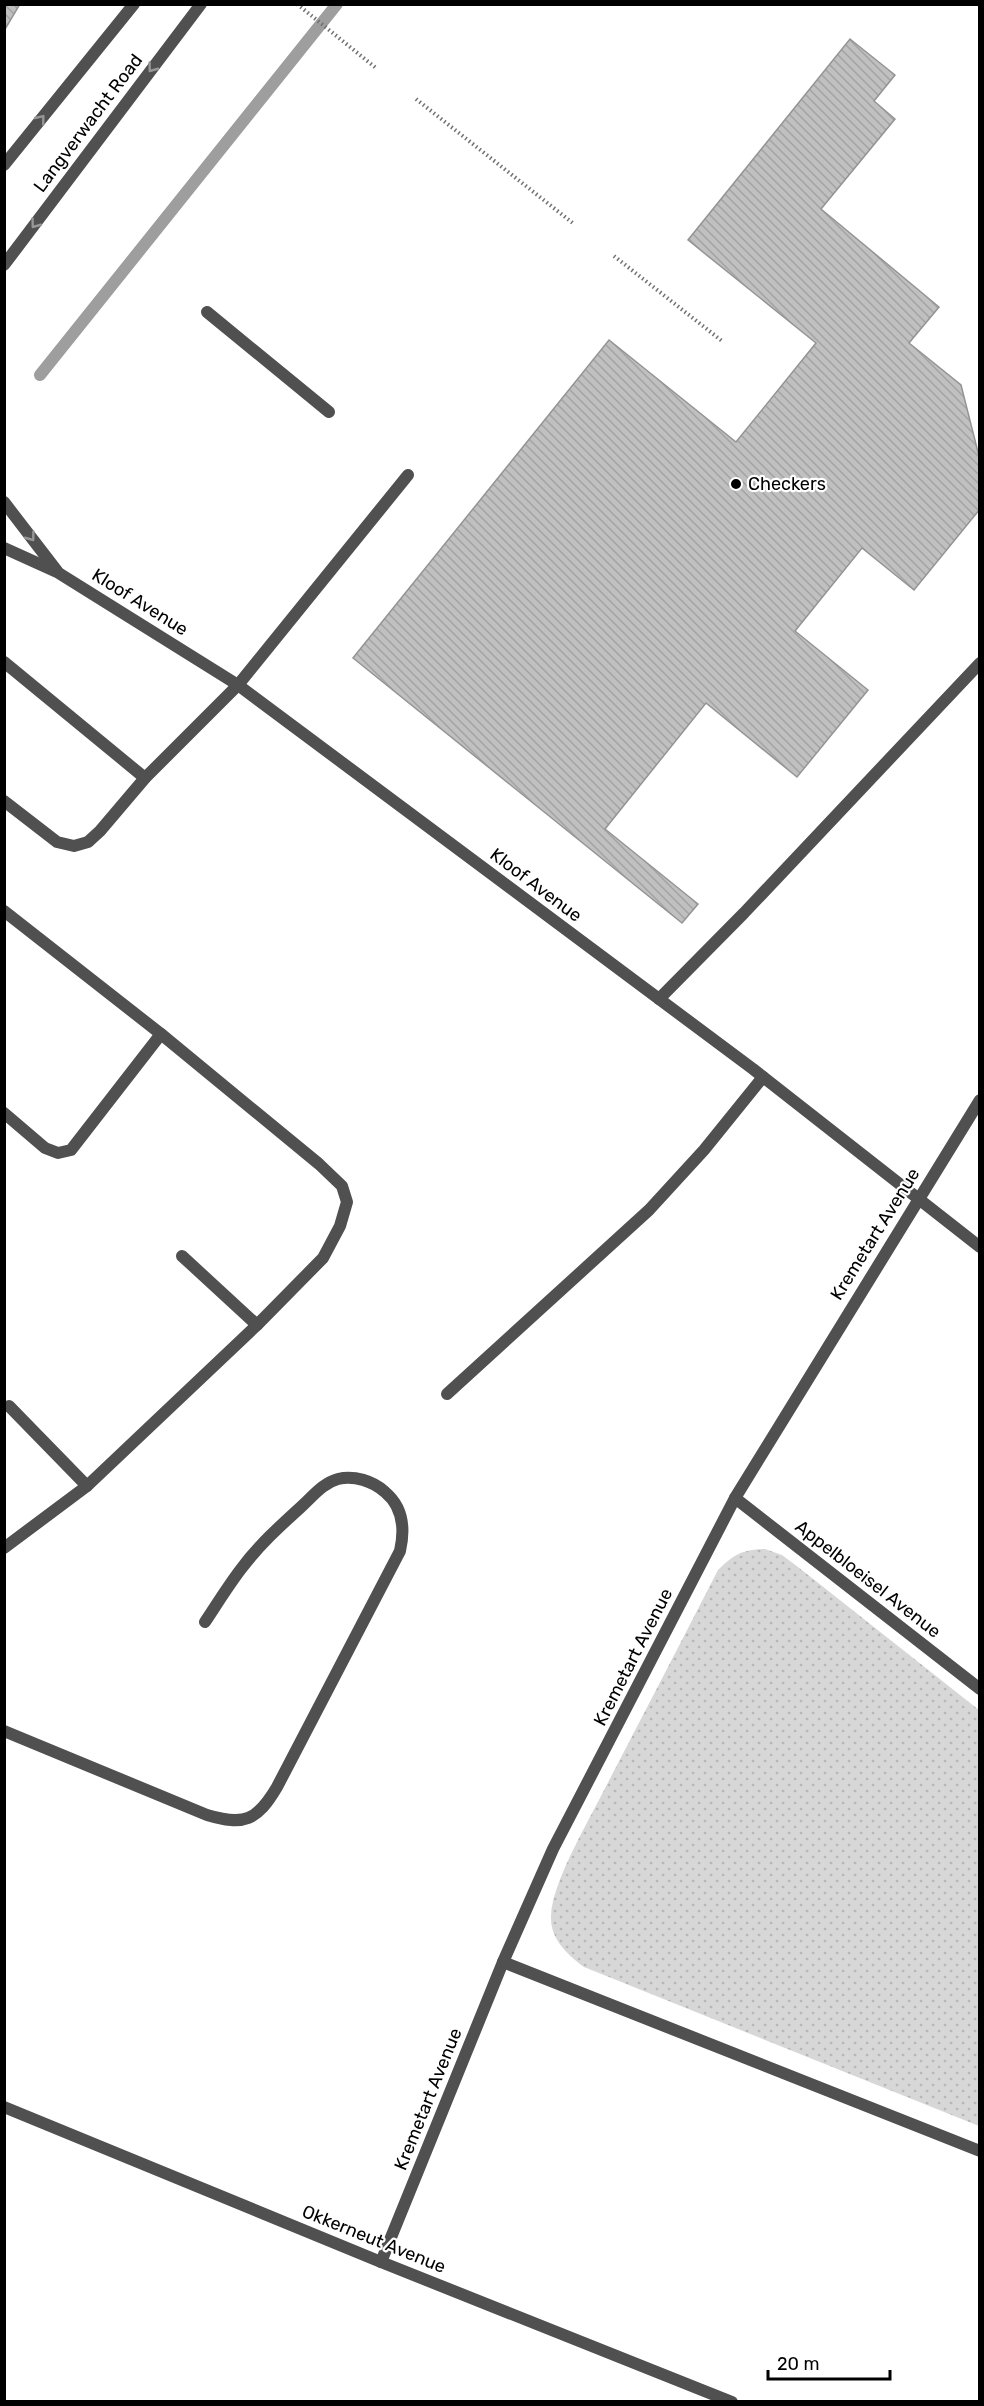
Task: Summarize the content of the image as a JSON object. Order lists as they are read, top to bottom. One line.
{"streets":{"street":["Langverwacht Road","Kloof Avenue","Kremetart Avenue","Appelbloeisel Avenue","Okkerneut Avenue"]},"crossings":[["Kloof Avenue","Kremetart Avenue"],["Kremetart Avenue","Appelbloeisel Avenue"],["Kremetart Avenue","Okkerneut Avenue"]],"places":["Checkers"],"scale_bar":"20 m"}
